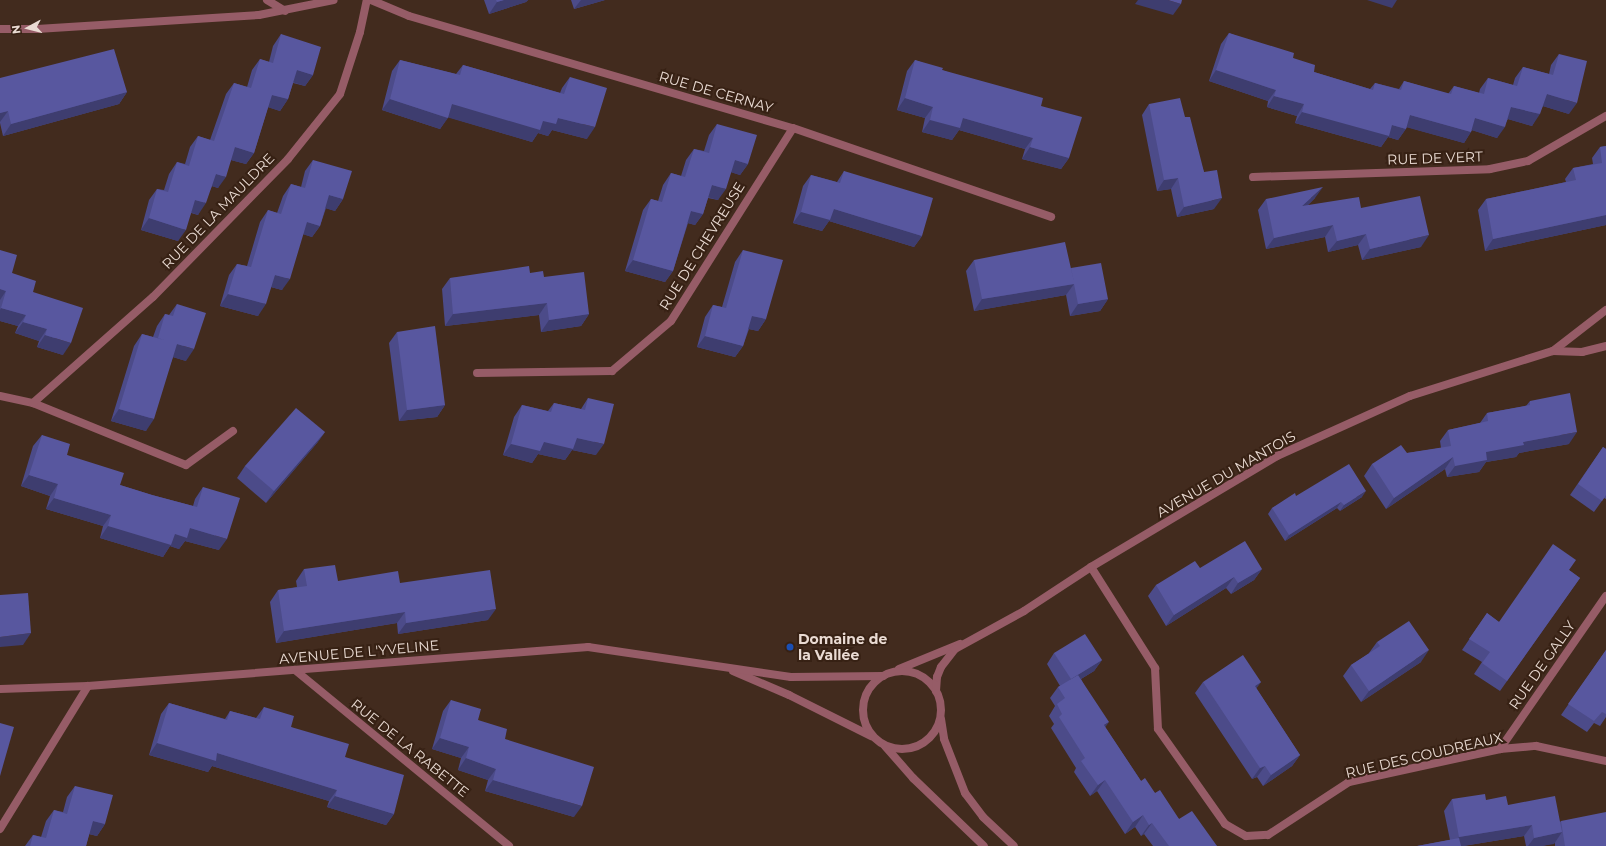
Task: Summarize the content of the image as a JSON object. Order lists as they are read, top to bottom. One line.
{"streets":{"street":["RUE DE CERNAY","RUE DE VERT","RUE DE LA MAULDRE","RUE DE CHEVREUSE","AVENUE DU MANTOIS","AVENUE DE L'YVELINE","RUE DE GALLY","RUE DE LA RABETTE","RUE DES COUDREAUX"]},"crossings":[["RUE DE CERNAY","RUE DE CHEVREUSE"],["AVENUE DU MANTOIS","AVENUE DE L'YVELINE"],["AVENUE DU MANTOIS","RUE DES COUDREAUX"],["AVENUE DE L'YVELINE","RUE DE LA RABETTE"],["RUE DE GALLY","RUE DES COUDREAUX"]],"places":["Domaine de la Vallée"],"north":"left"}
